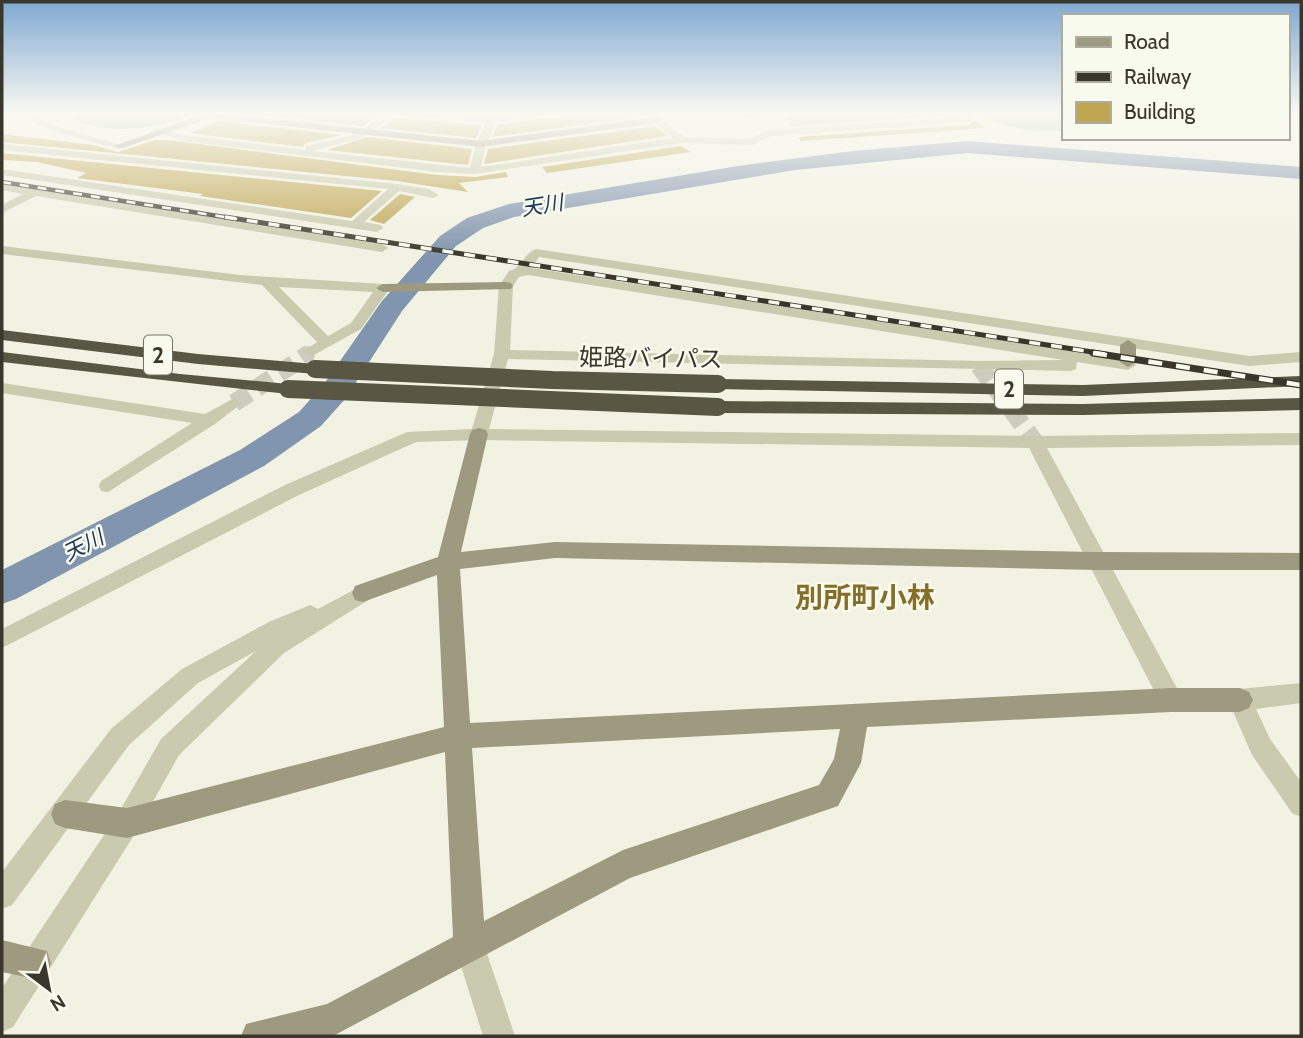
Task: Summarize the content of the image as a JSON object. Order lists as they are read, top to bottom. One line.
{"streets":{"highway":["2","姫路バイパス"]},"districts":["別所町小林"],"water":["天川"],"legend":["Road","Railway","Building"],"north":"bottom right"}
